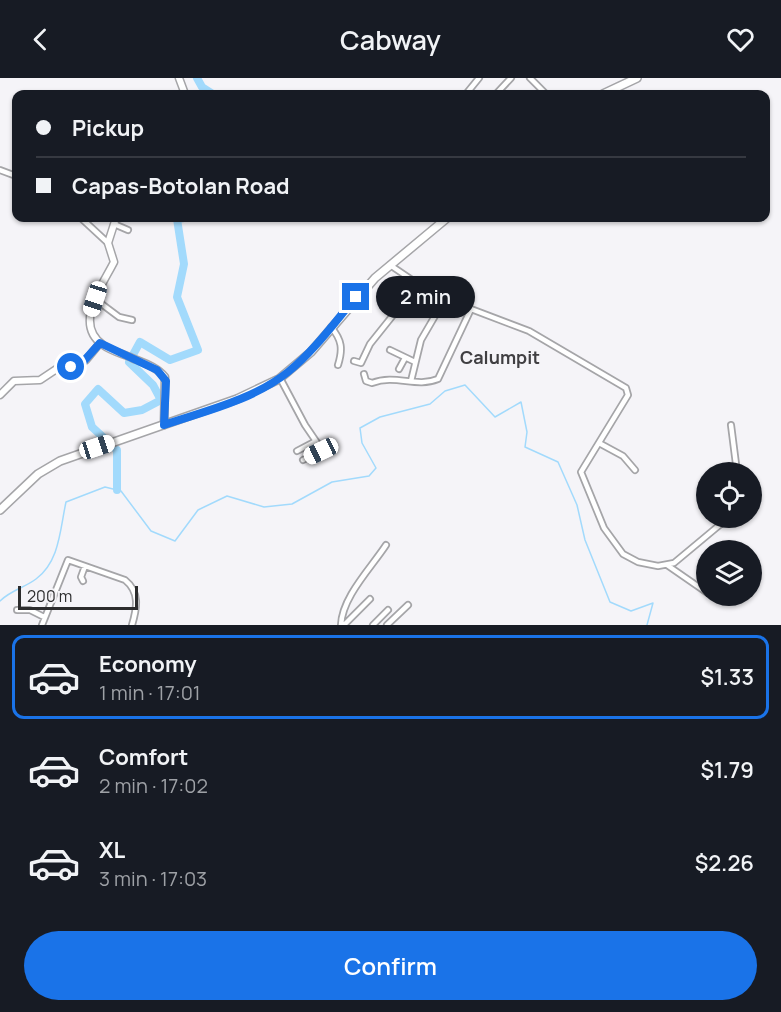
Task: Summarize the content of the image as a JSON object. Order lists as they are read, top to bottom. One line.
{"districts":["Calumpit"],"scale_bar":"200 m","page":{"header":"Cabway","banner":["Pickup","Capas-Botolan Road"],"bubble":"2 min","scale":"200 m","list":[{"name":"Economy","note":"1 min · 17:01","value":"$1.33"},{"name":"Comfort","note":"2 min · 17:02","value":"$1.79"},{"name":"XL","note":"3 min · 17:03","value":"$2.26"}],"buttons":"Confirm"}}
